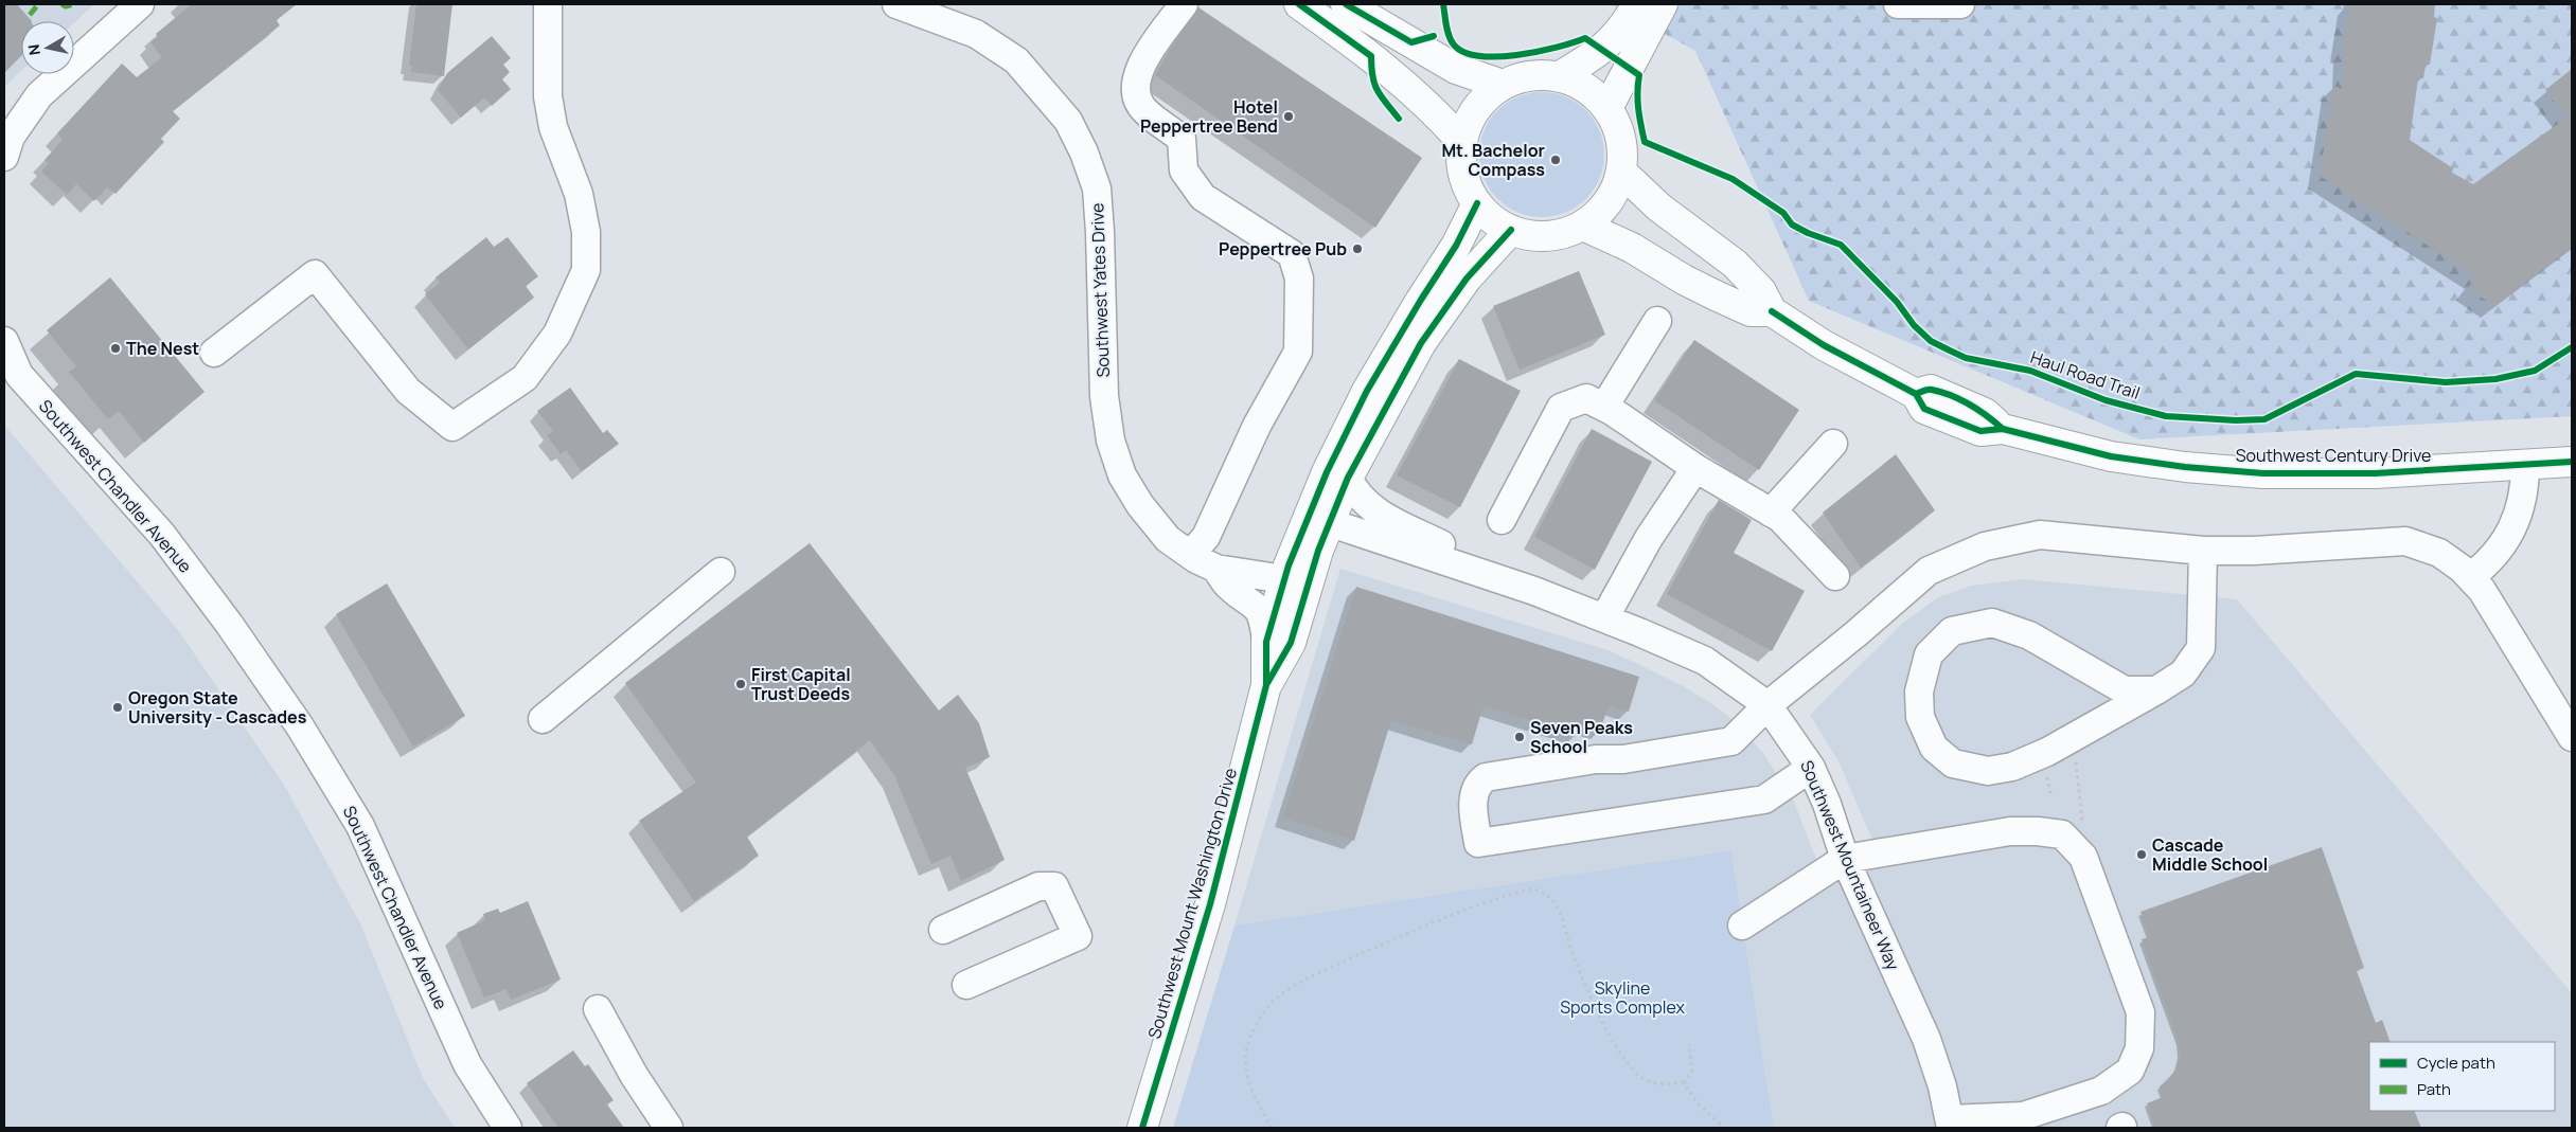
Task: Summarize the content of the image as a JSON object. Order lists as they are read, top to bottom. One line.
{"streets":{"main road":["Southwest Century Drive","Southwest Mount Washington Drive"],"street":["Southwest Yates Drive","Southwest Chandler Avenue","Southwest Mountaineer Way"],"cycle path":["Haul Road Trail"]},"crossings":[["Southwest Yates Drive","Southwest Mount Washington Drive"],["Southwest Century Drive","Southwest Mount Washington Drive"],["Southwest Mountaineer Way","Southwest Mount Washington Drive"]],"parks":["Skyline Sports Complex"],"places":["Hotel Peppertree Bend","Mt. Bachelor Compass","Peppertree Pub","The Nest","First Capital Trust Deeds","Oregon State University - Cascades","Seven Peaks School","Cascade Middle School"],"legend":["Cycle path","Path"],"north":"left"}
